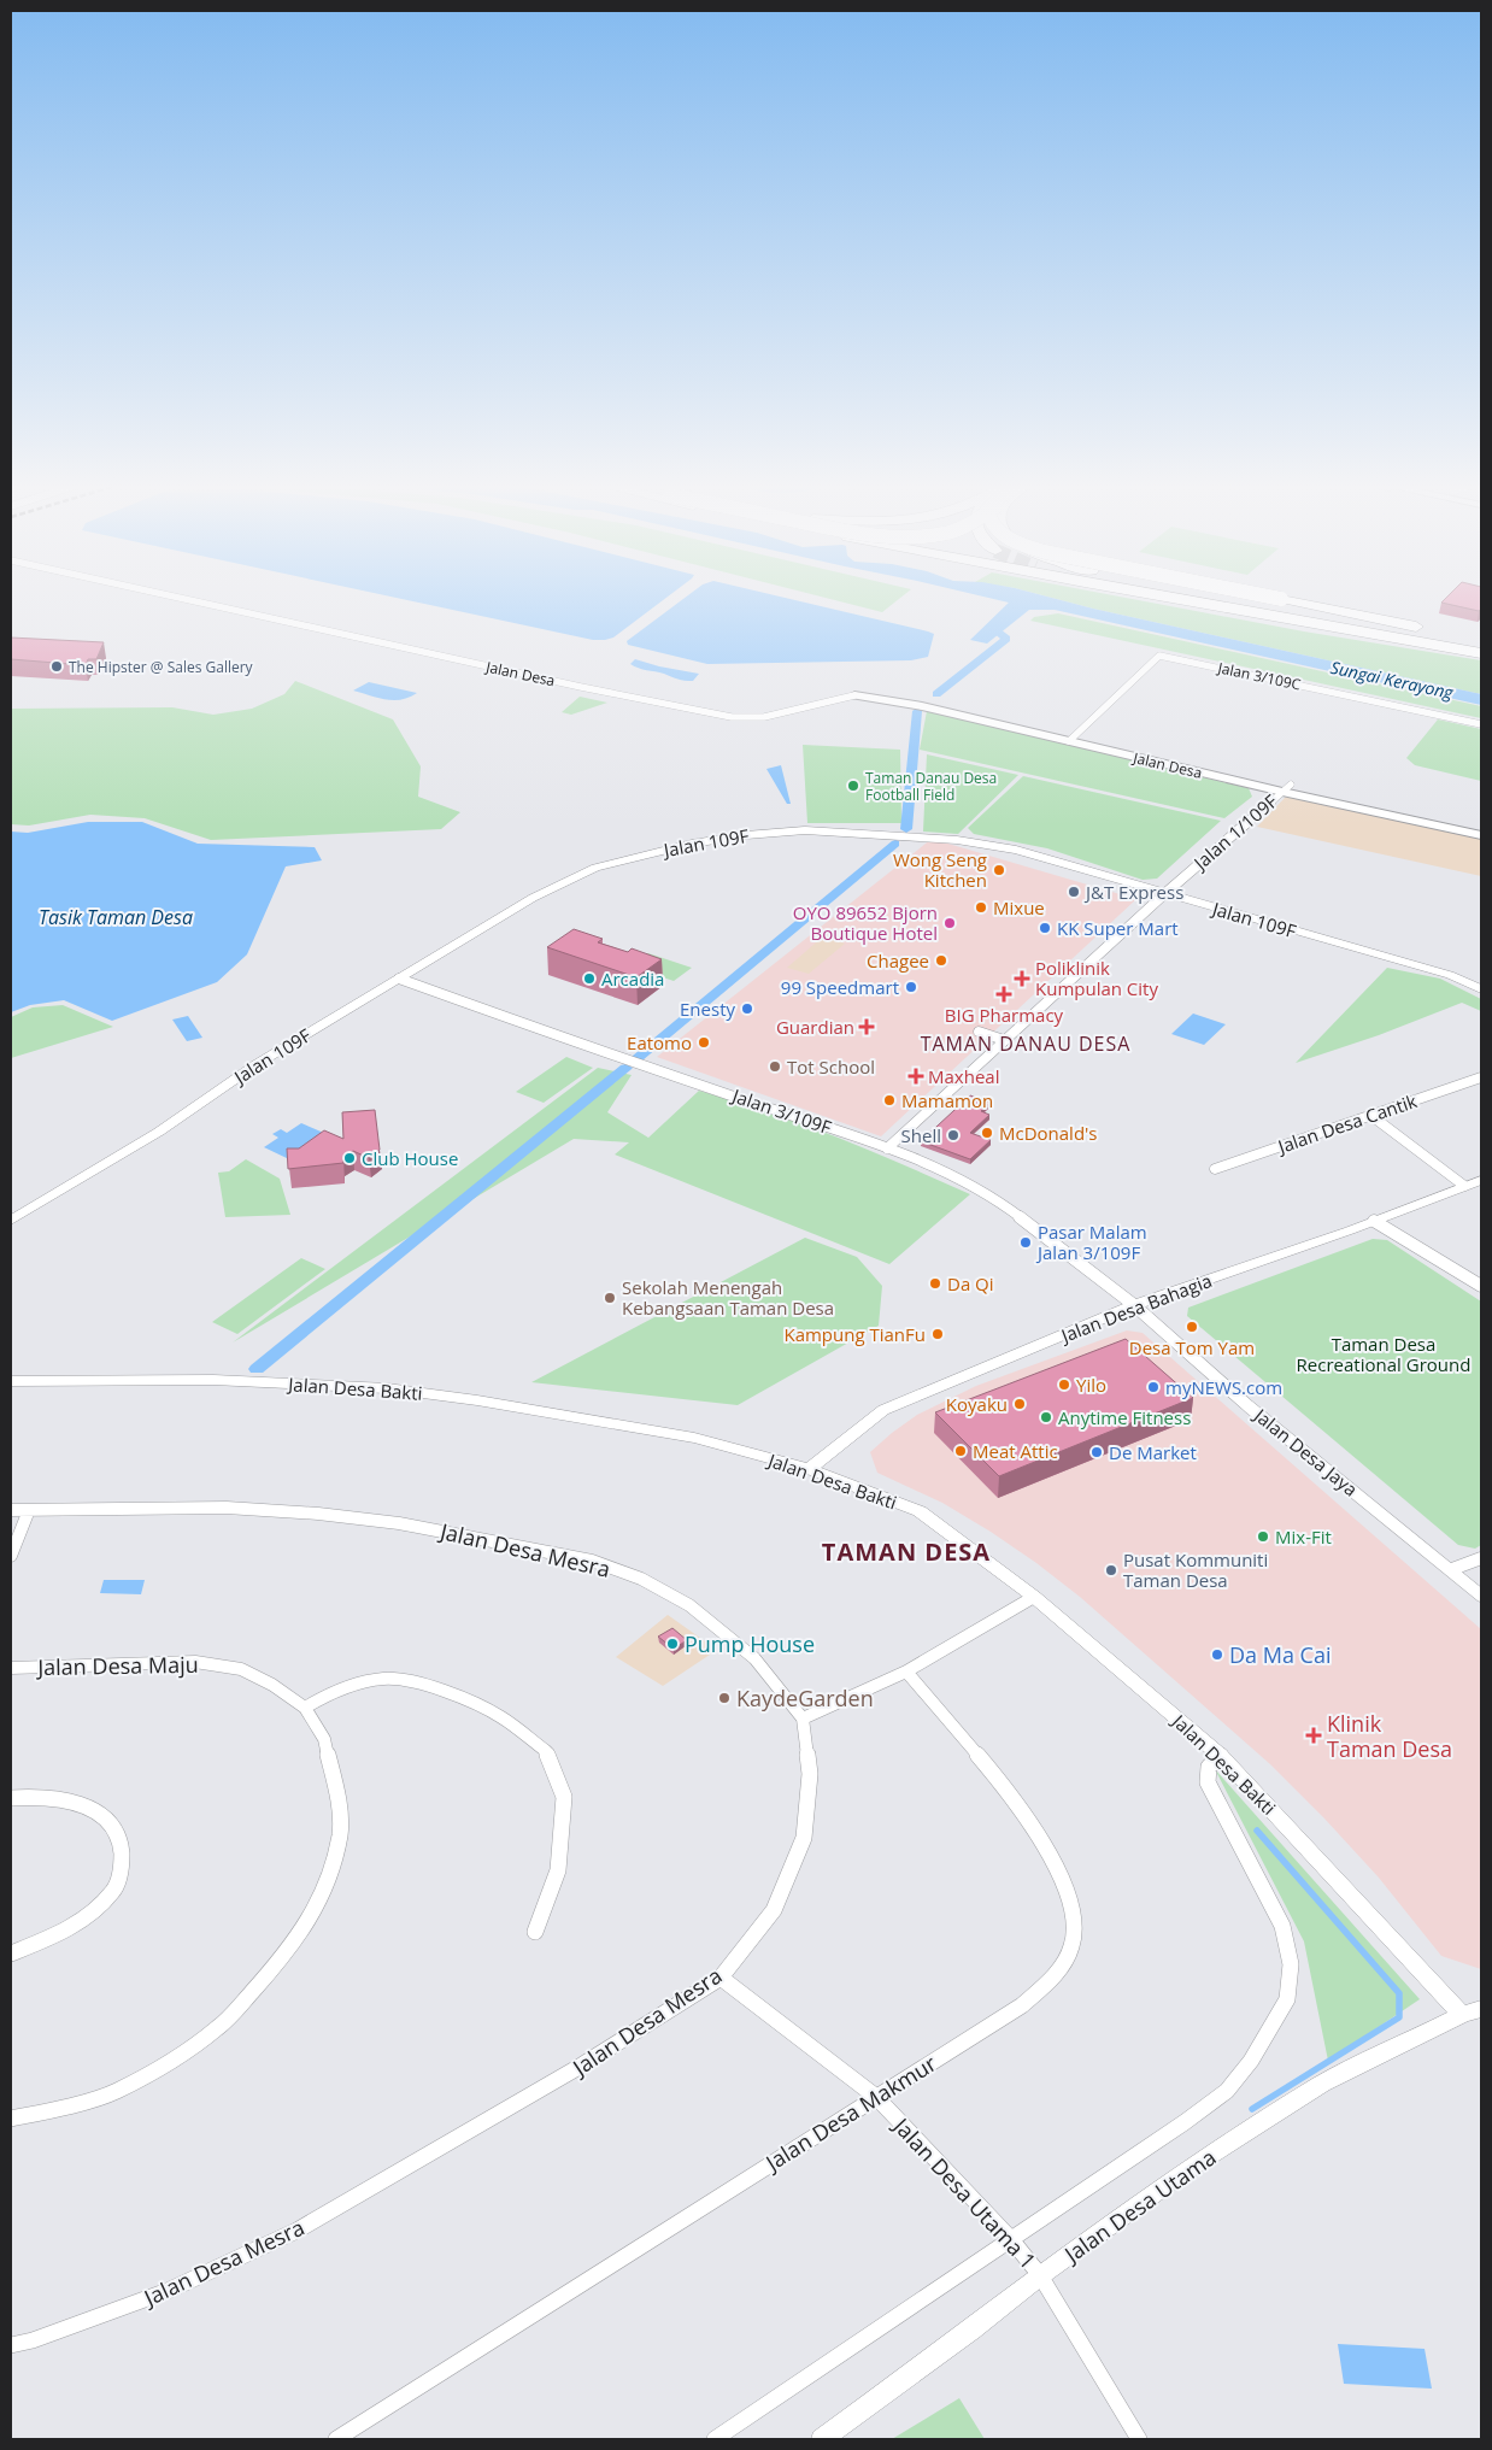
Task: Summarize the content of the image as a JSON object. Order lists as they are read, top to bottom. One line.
{"streets":{"main road":["Jalan Desa"],"street":["Jalan 3/109C","Jalan 1/109F","Jalan 109F","Jalan 3/109F","Jalan Desa Cantik","Jalan Desa Bahagia","Jalan Desa Bakti","Jalan Desa Jaya","Jalan Desa Mesra","Jalan Desa Maju","Jalan Desa Makmur","Jalan Desa Utama 1","Jalan Desa Utama"]},"crossings":[["Jalan Desa","Jalan 3/109C"],["Jalan Desa","Jalan 1/109F"],["Jalan 1/109F","Jalan 109F"],["Jalan 1/109F","Jalan 3/109F"],["Jalan 109F","Jalan 3/109F"],["Jalan 3/109F","Jalan Desa Bahagia"],["Jalan 3/109F","Jalan Desa Jaya"],["Jalan Desa Bahagia","Jalan Desa Bakti"],["Jalan Desa Bahagia","Jalan Desa Jaya"],["Jalan Desa Bakti","Jalan Desa Utama"],["Jalan Desa Mesra","Jalan Desa Utama 1"],["Jalan Desa Makmur","Jalan Desa Utama 1"],["Jalan Desa Utama 1","Jalan Desa Utama"]],"districts":["TAMAN DANAU DESA","TAMAN DESA"],"water":["Sungai Kerayong","Tasik Taman Desa"],"parks":["Taman Desa Recreational Ground"],"places":{"other":["The Hipster @ Sales Gallery","Taman Danau Desa Football Field","Wong Seng Kitchen","J&T Express","Mixue","OYO 89652 Bjorn Boutique Hotel","KK Super Mart","Chagee","Arcadia","99 Speedmart","Enesty","Eatomo","Tot School","Mamamon","McDonald's","Shell","Club House","Pasar Malam Jalan 3/109F","Da Qi","Sekolah Menengah Kebangsaan Taman Desa","Desa Tom Yam","Kampung TianFu","Yilo","myNEWS.com","Koyaku","Anytime Fitness","Meat Attic","De Market","Mix-Fit","Pusat Kommuniti Taman Desa","Pump House","Da Ma Cai","KaydeGarden"],"health":["Poliklinik Kumpulan City","BIG Pharmacy","Guardian","Maxheal","Klinik Taman Desa"]}}
